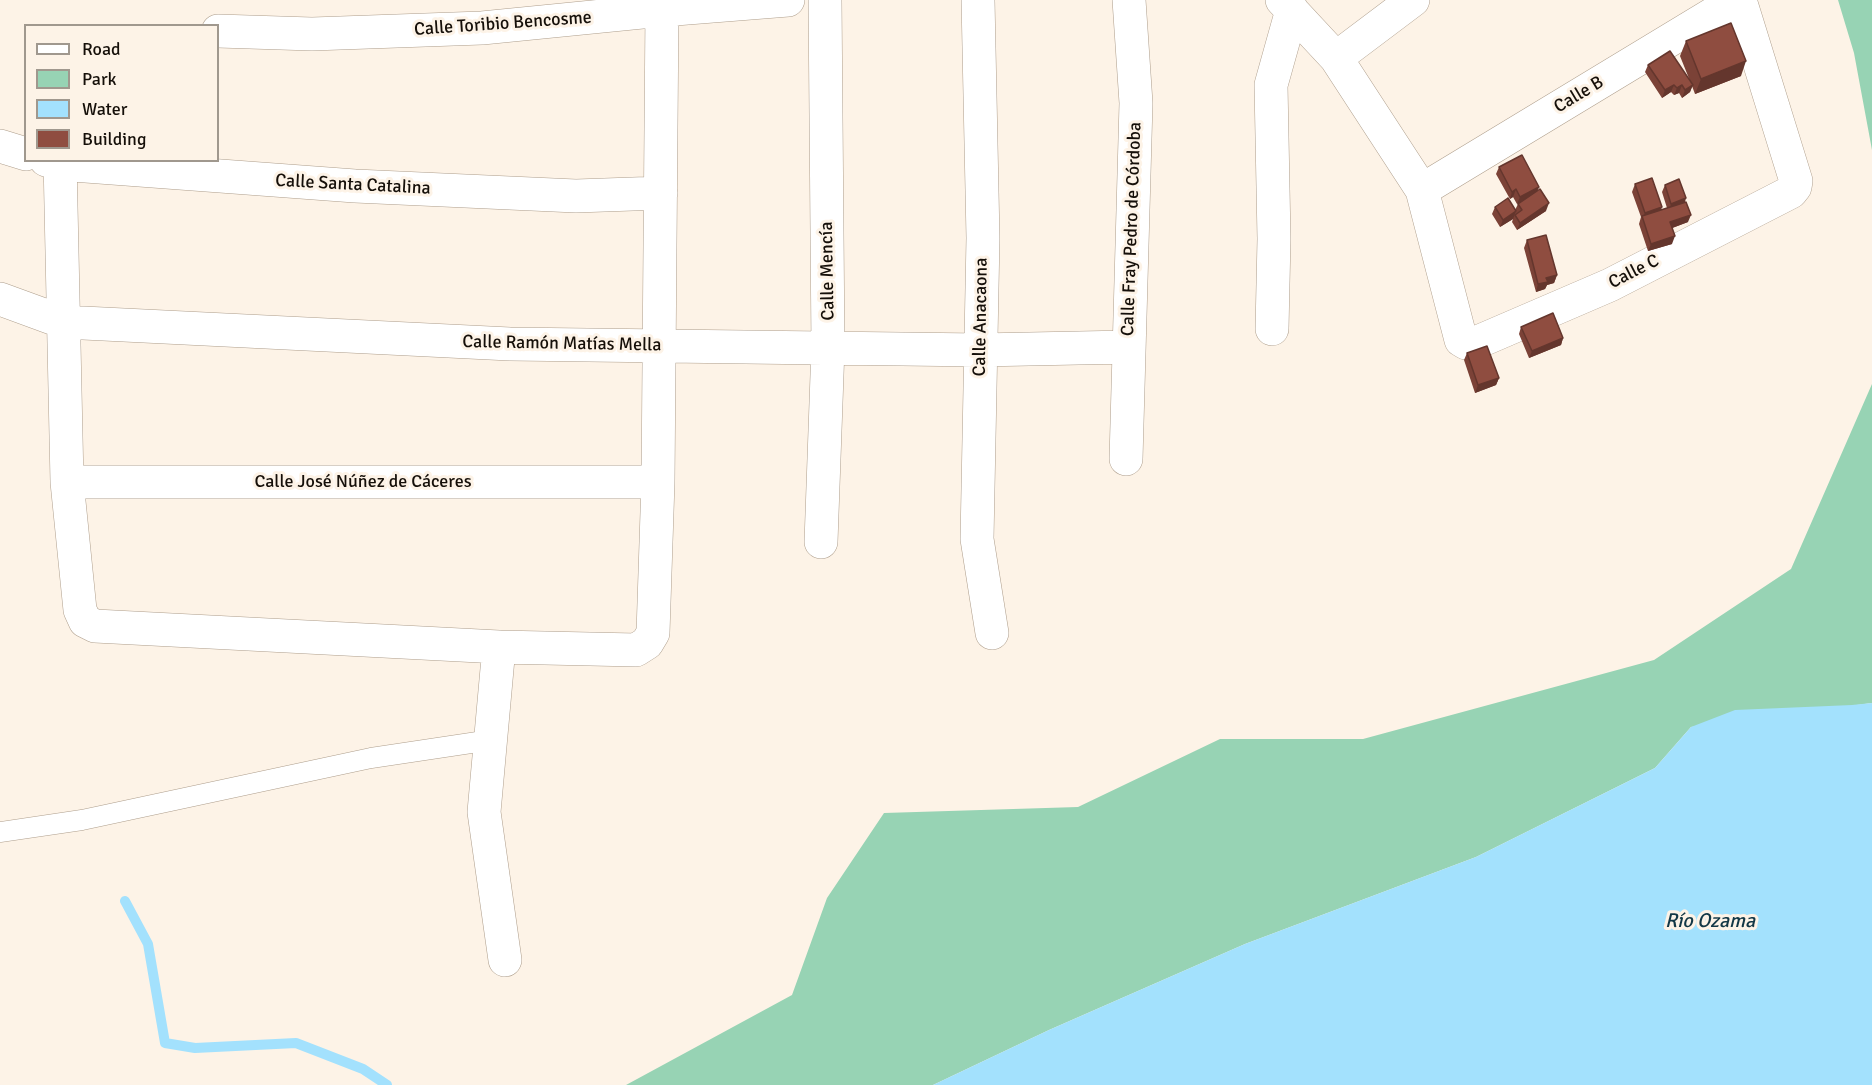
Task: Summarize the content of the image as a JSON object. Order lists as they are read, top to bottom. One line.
{"streets":{"street":["Calle Toribio Bencosme","Calle B","Calle Santa Catalina","Calle Fray Pedro de Córdoba","Calle Mencía","Calle C","Calle Anacaona","Calle Ramón Matías Mella","Calle José Núñez de Cáceres"]},"crossings":[["Calle B","Calle C"],["Calle Fray Pedro de Córdoba","Calle Ramón Matías Mella"],["Calle Mencía","Calle Ramón Matías Mella"],["Calle Anacaona","Calle Ramón Matías Mella"]],"water":["Río Ozama"],"legend":["Road","Park","Water","Building"]}
